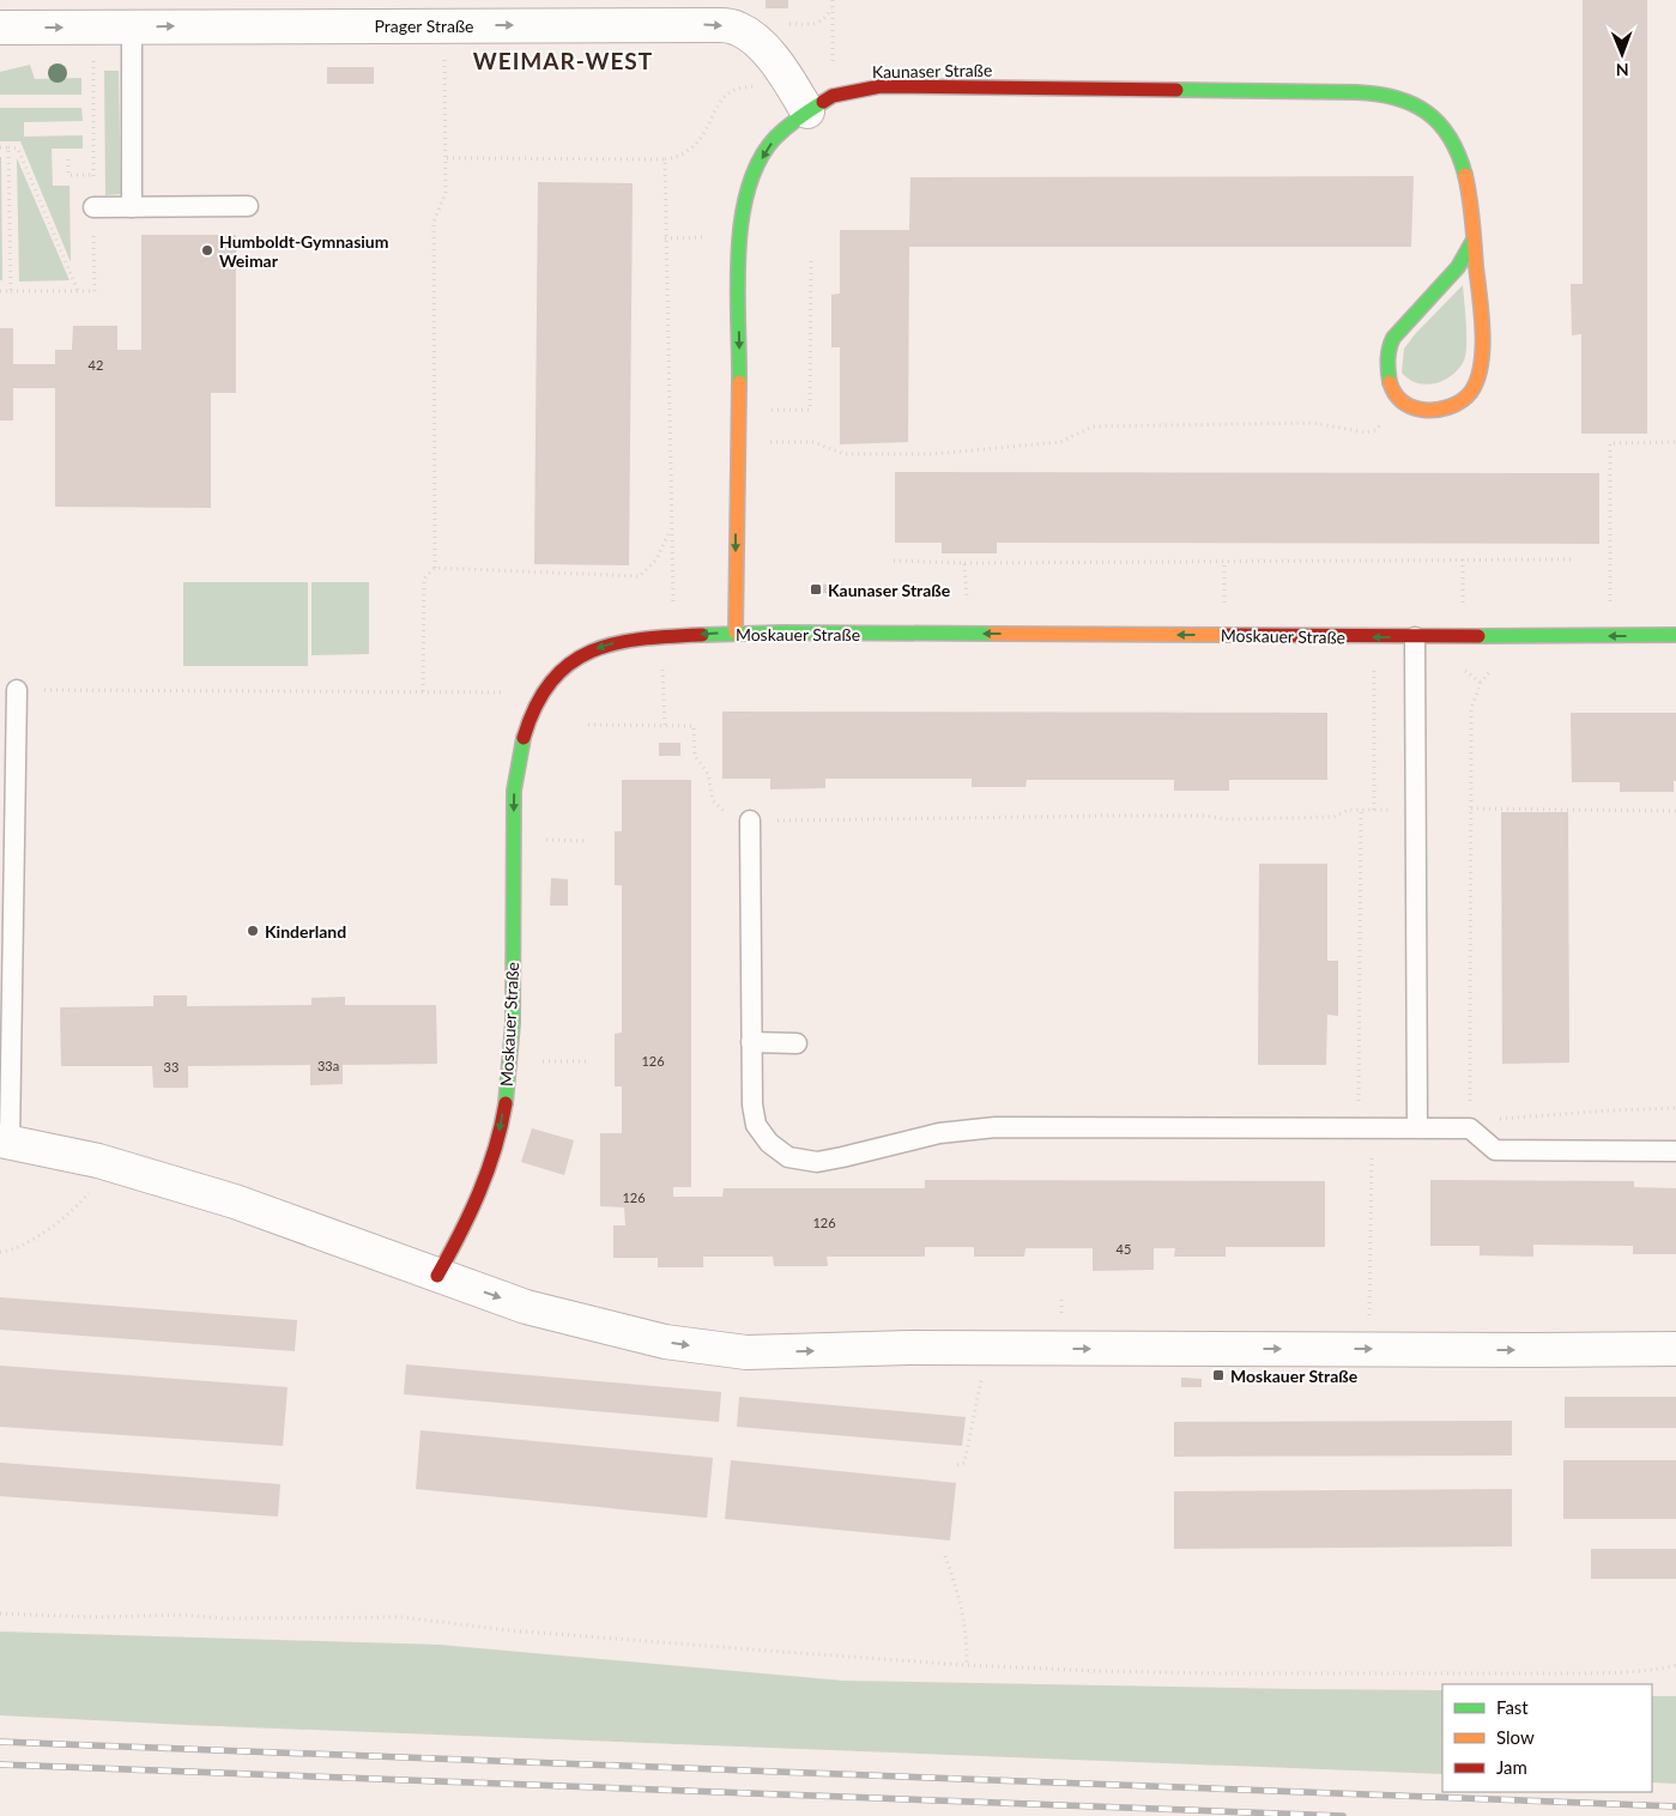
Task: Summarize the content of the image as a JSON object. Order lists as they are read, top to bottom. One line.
{"streets":{"street":["Prager Straße","Kaunaser Straße","Moskauer Straße"]},"crossings":[["Prager Straße","Kaunaser Straße"],["Kaunaser Straße","Moskauer Straße"]],"one_way":["Prager Straße","Moskauer Straße"],"districts":["WEIMAR-WEST"],"places":{"other":["Humboldt-Gymnasium Weimar","Kinderland"],"transit":["Kaunaser Straße","Moskauer Straße"]},"house_numbers":["42","126","33a","33","126","126","45"],"legend":["Fast","Slow","Jam"],"north":"bottom"}
